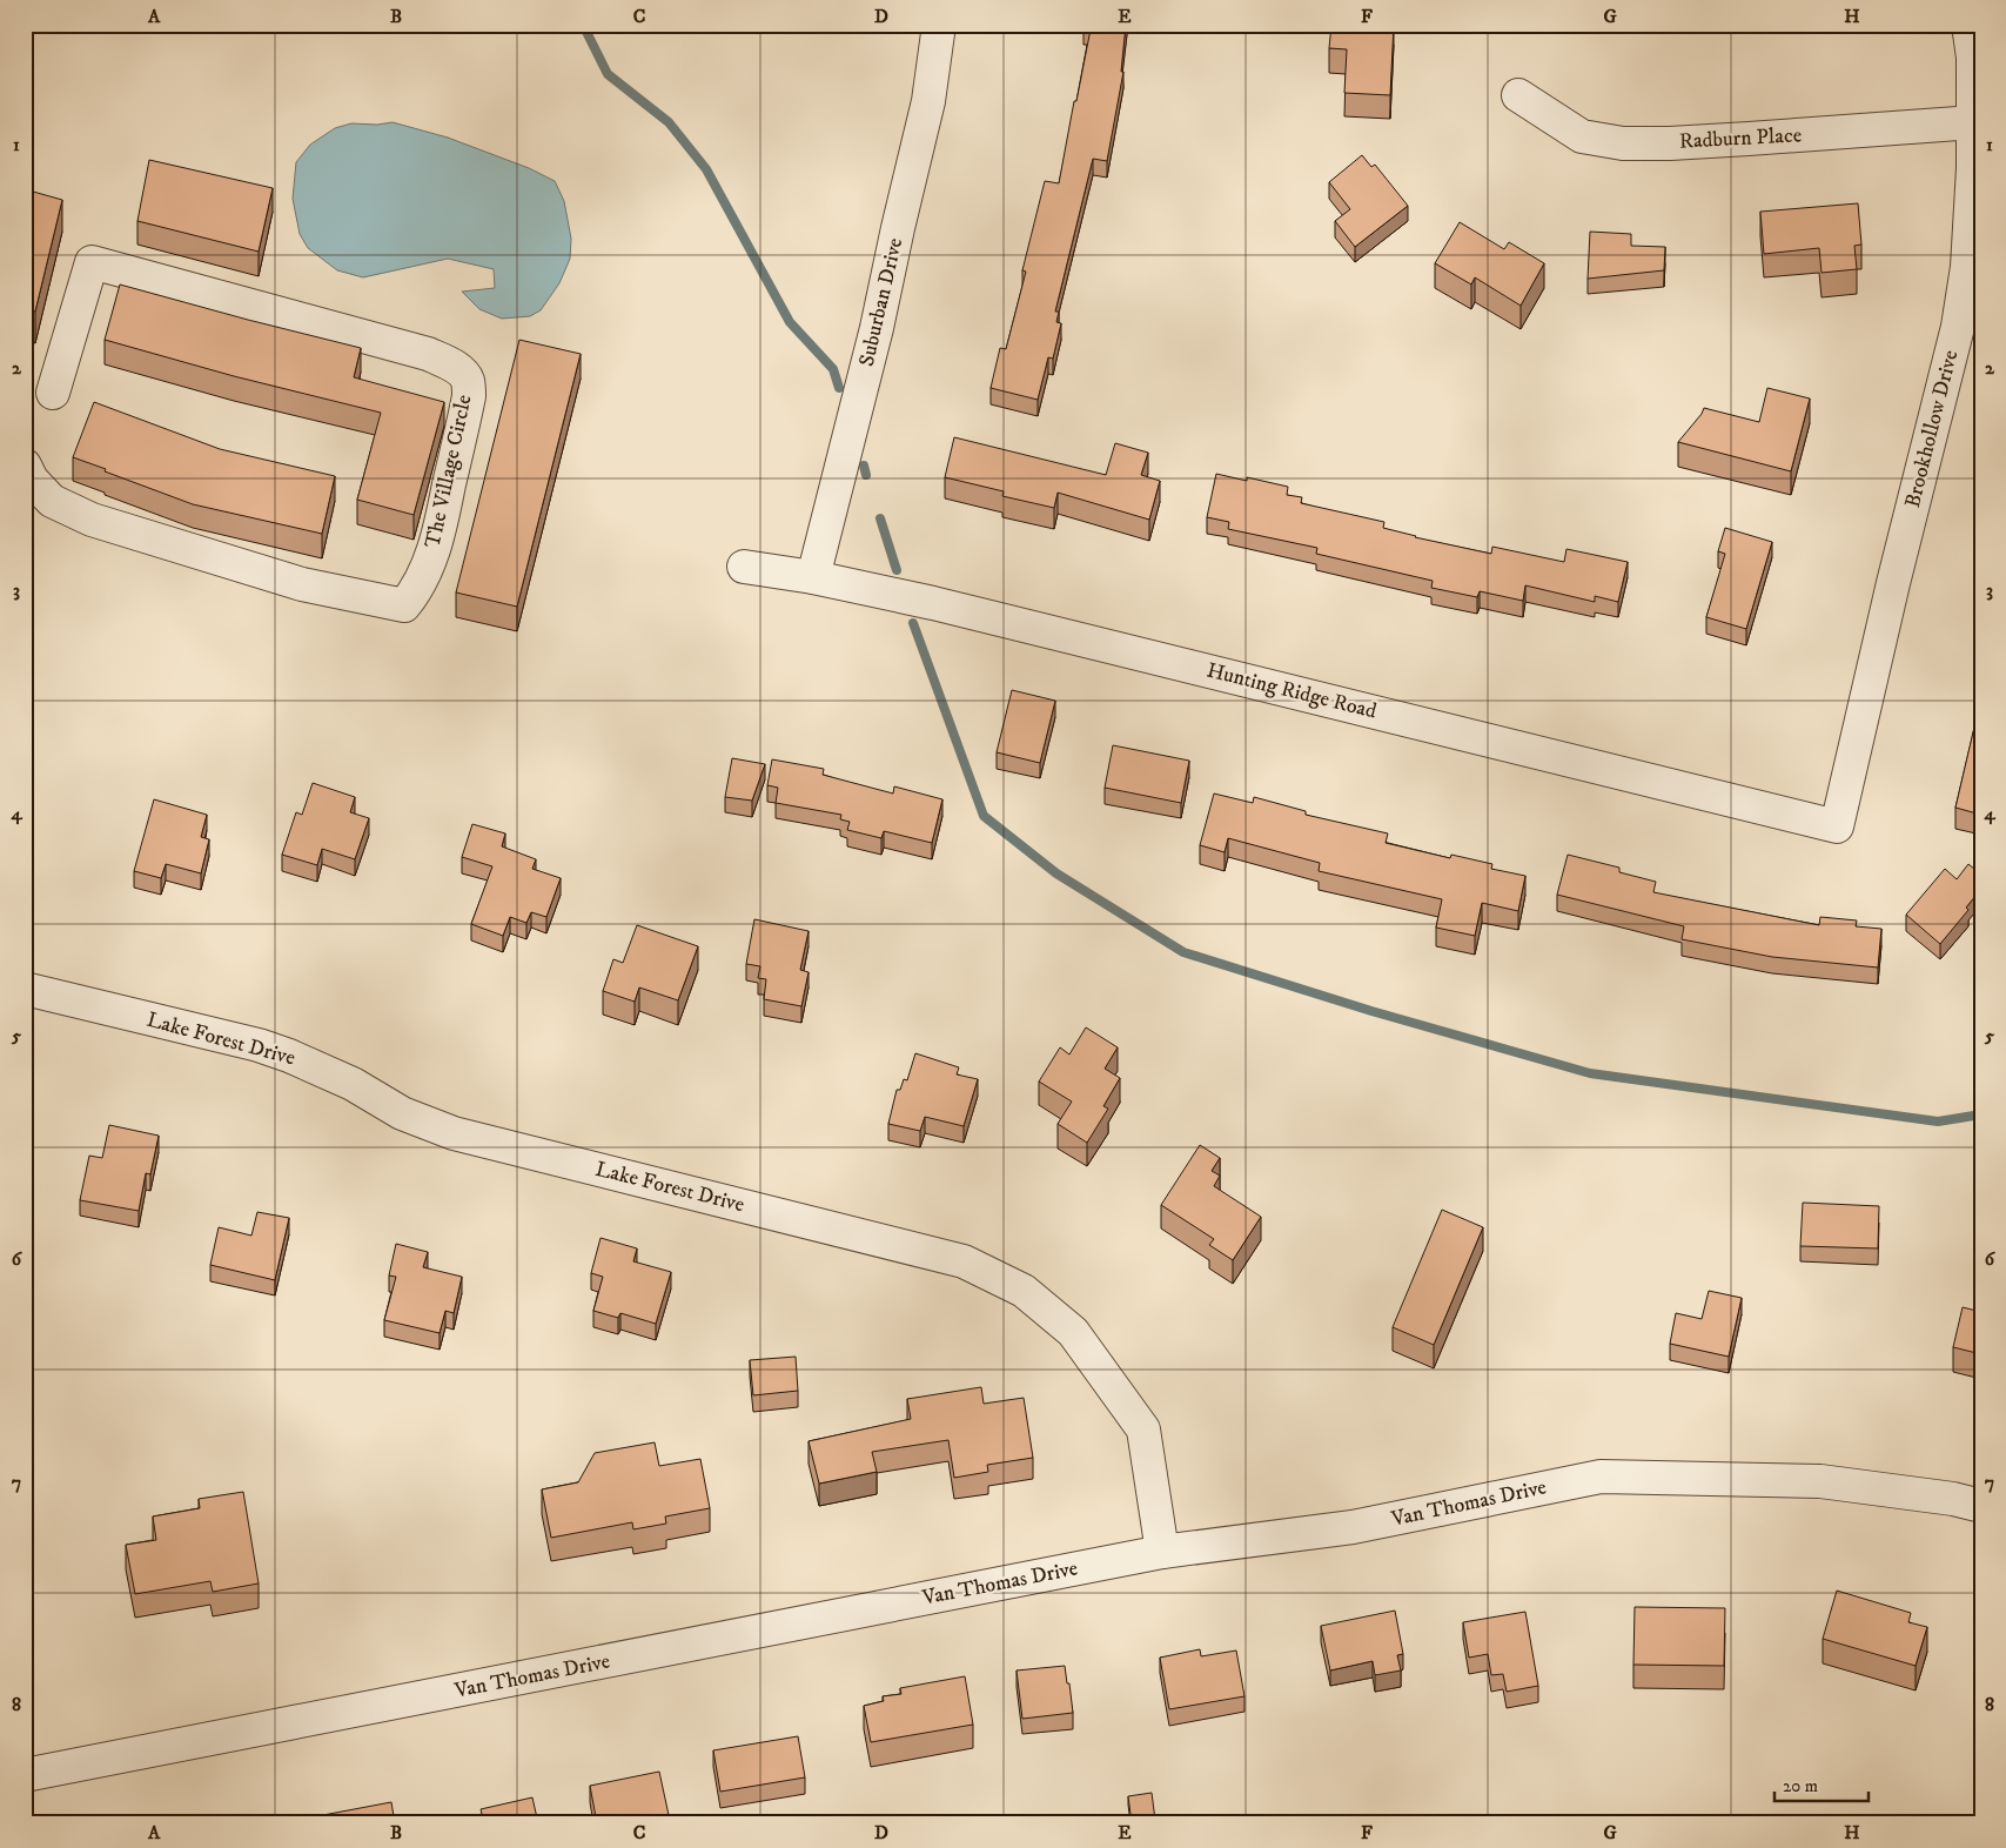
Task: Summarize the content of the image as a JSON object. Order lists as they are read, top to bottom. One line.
{"streets":{"street":["Radburn Place","Suburban Drive","Brookhollow Drive","The Village Circle","Hunting Ridge Road","Lake Forest Drive","Van Thomas Drive"]},"crossings":[["Radburn Place","Brookhollow Drive"],["Suburban Drive","Hunting Ridge Road"],["Brookhollow Drive","Hunting Ridge Road"],["Lake Forest Drive","Van Thomas Drive"]],"scale_bar":"20 m","grid":{"columns":["A","B","C","D","E","F","G","H"],"rows":["1","2","3","4","5","6","7","8"]}}
